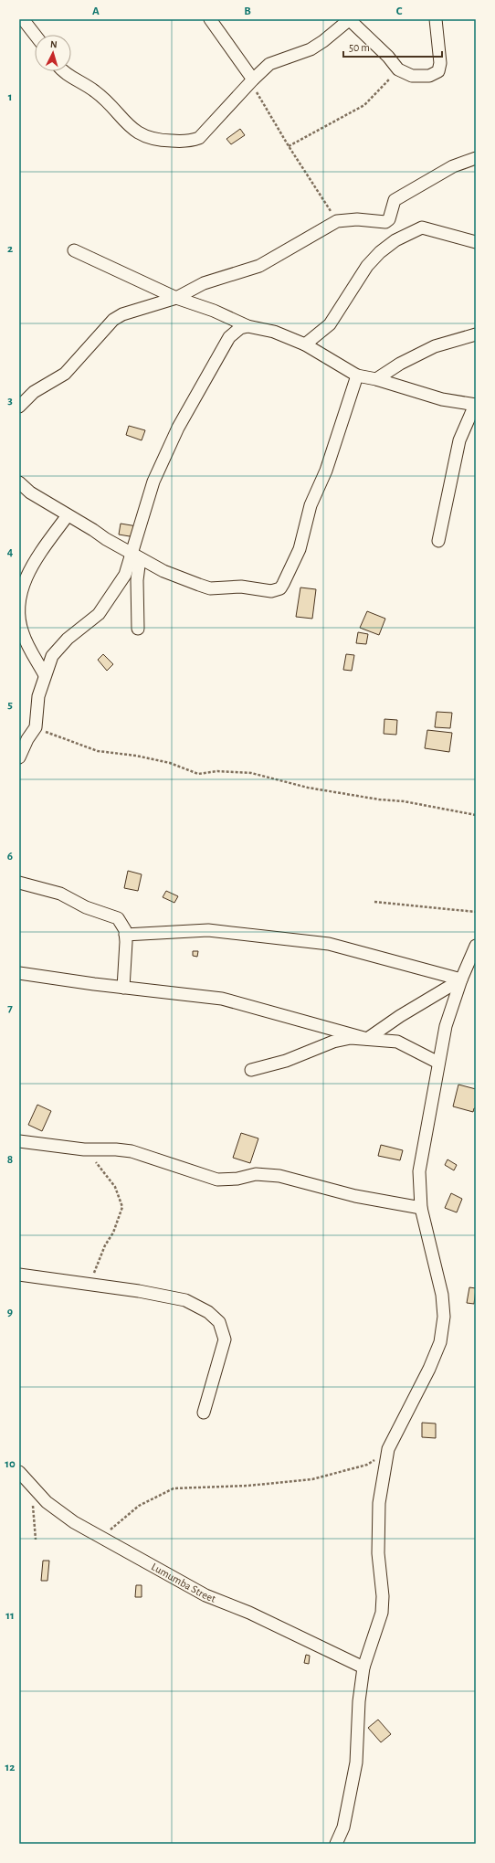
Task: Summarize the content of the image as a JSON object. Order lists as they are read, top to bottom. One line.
{"streets":{"street":["Lumumba Street"]},"scale_bar":"50 m","north":"top","grid":{"columns":["A","B","C"],"rows":["1","2","3","4","5","6","7","8","9","10","11","12"]}}
